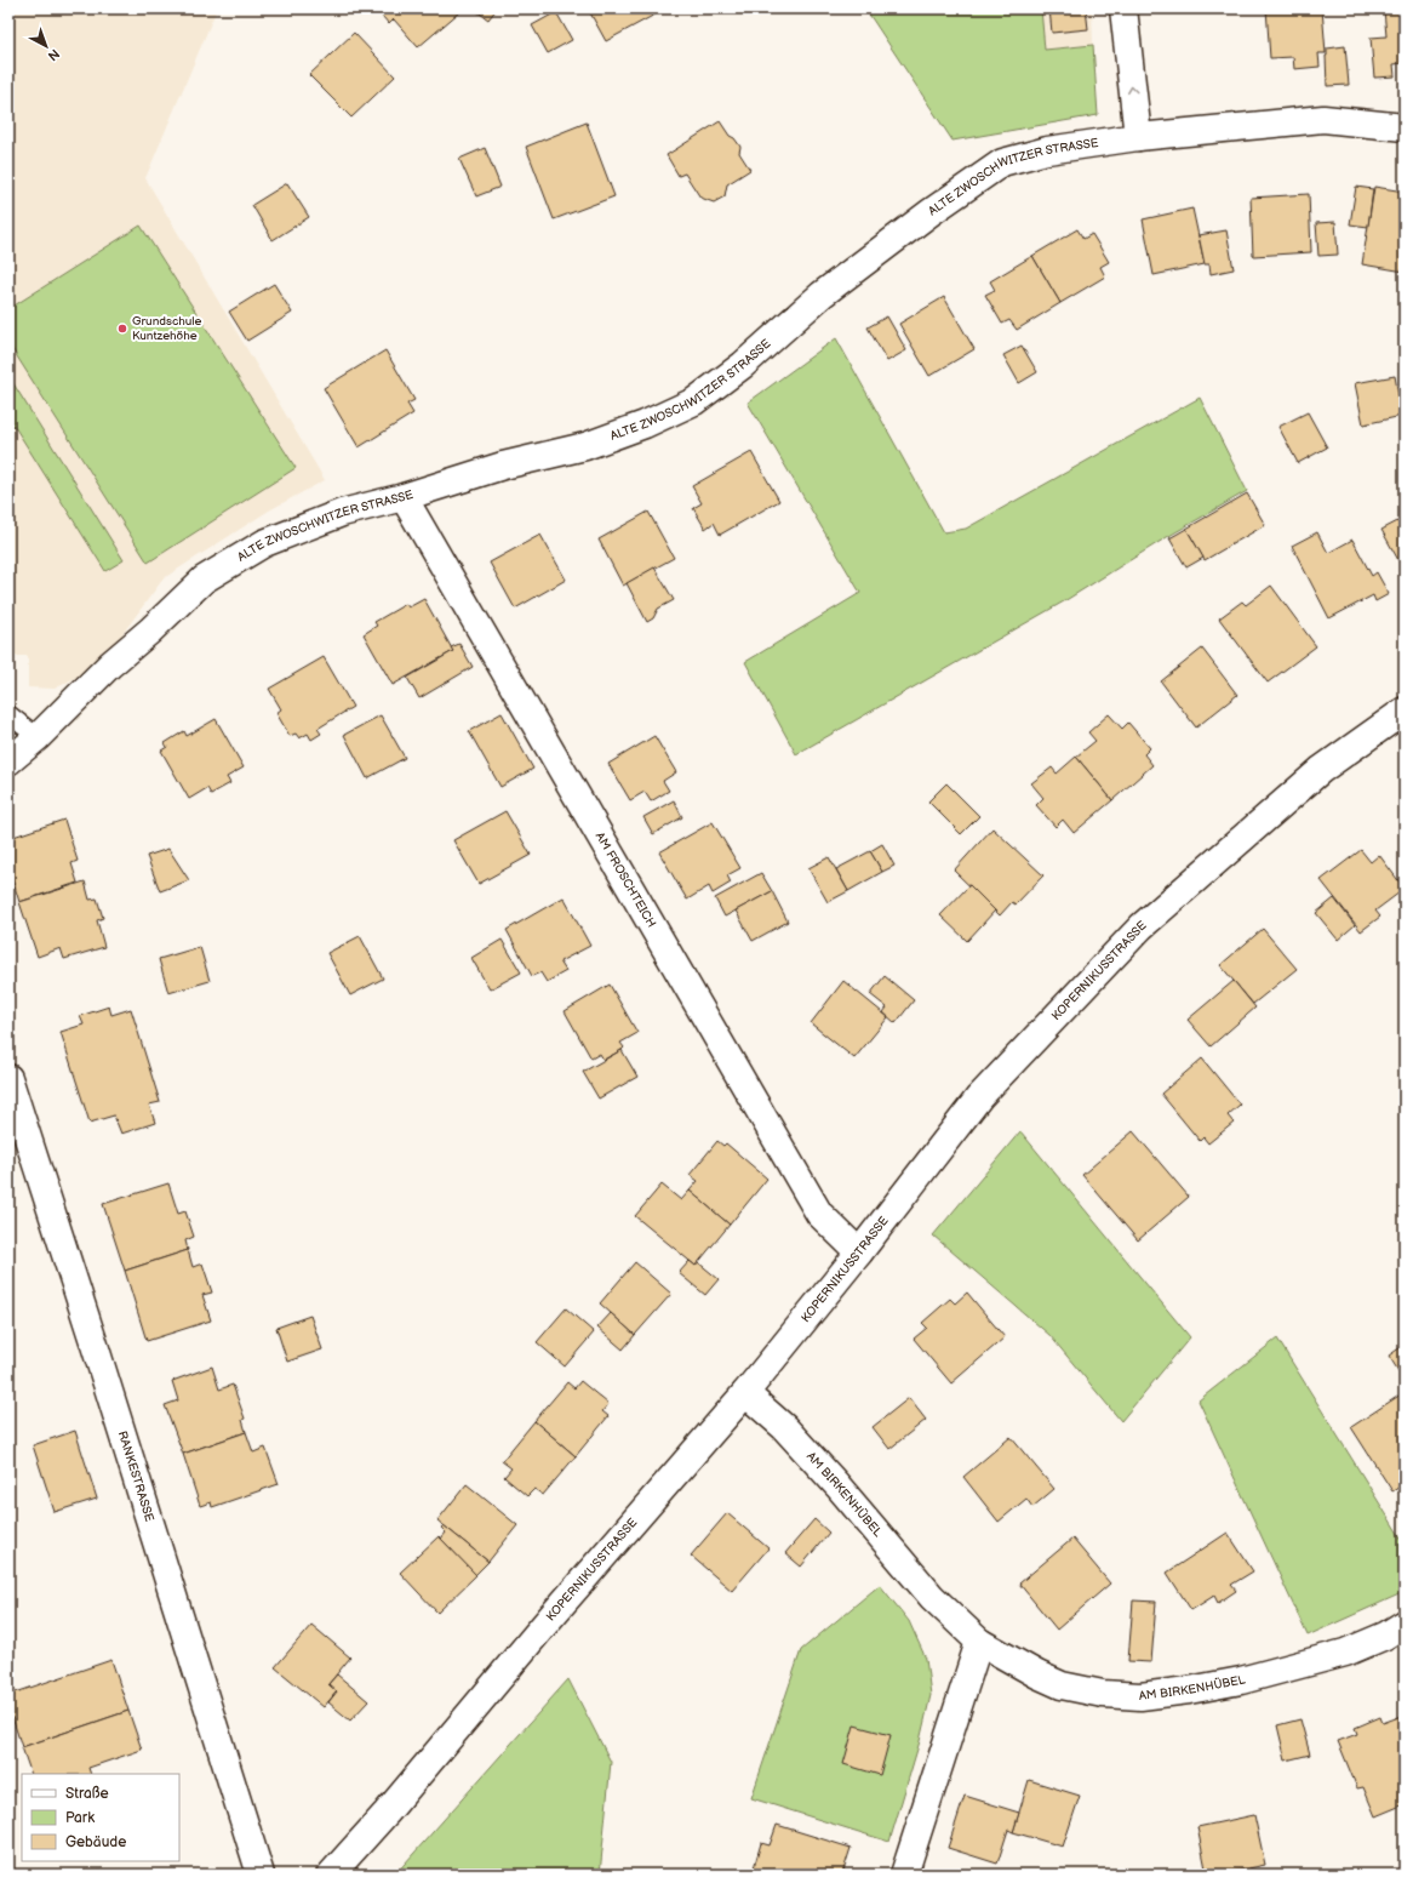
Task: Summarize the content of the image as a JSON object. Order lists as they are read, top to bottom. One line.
{"streets":{"street":["ALTE ZWOSCHWITZER STRASSE","AM FROSCHTEICH","KOPERNIKUSSTRASSE","RANKESTRASSE","AM BIRKENHÜBEL"]},"crossings":[["ALTE ZWOSCHWITZER STRASSE","AM FROSCHTEICH"],["AM FROSCHTEICH","KOPERNIKUSSTRASSE"],["KOPERNIKUSSTRASSE","AM BIRKENHÜBEL"]],"places":["Grundschule Kuntzehöhe"],"legend":["Straße","Park","Gebäude"],"north":"bottom right"}
